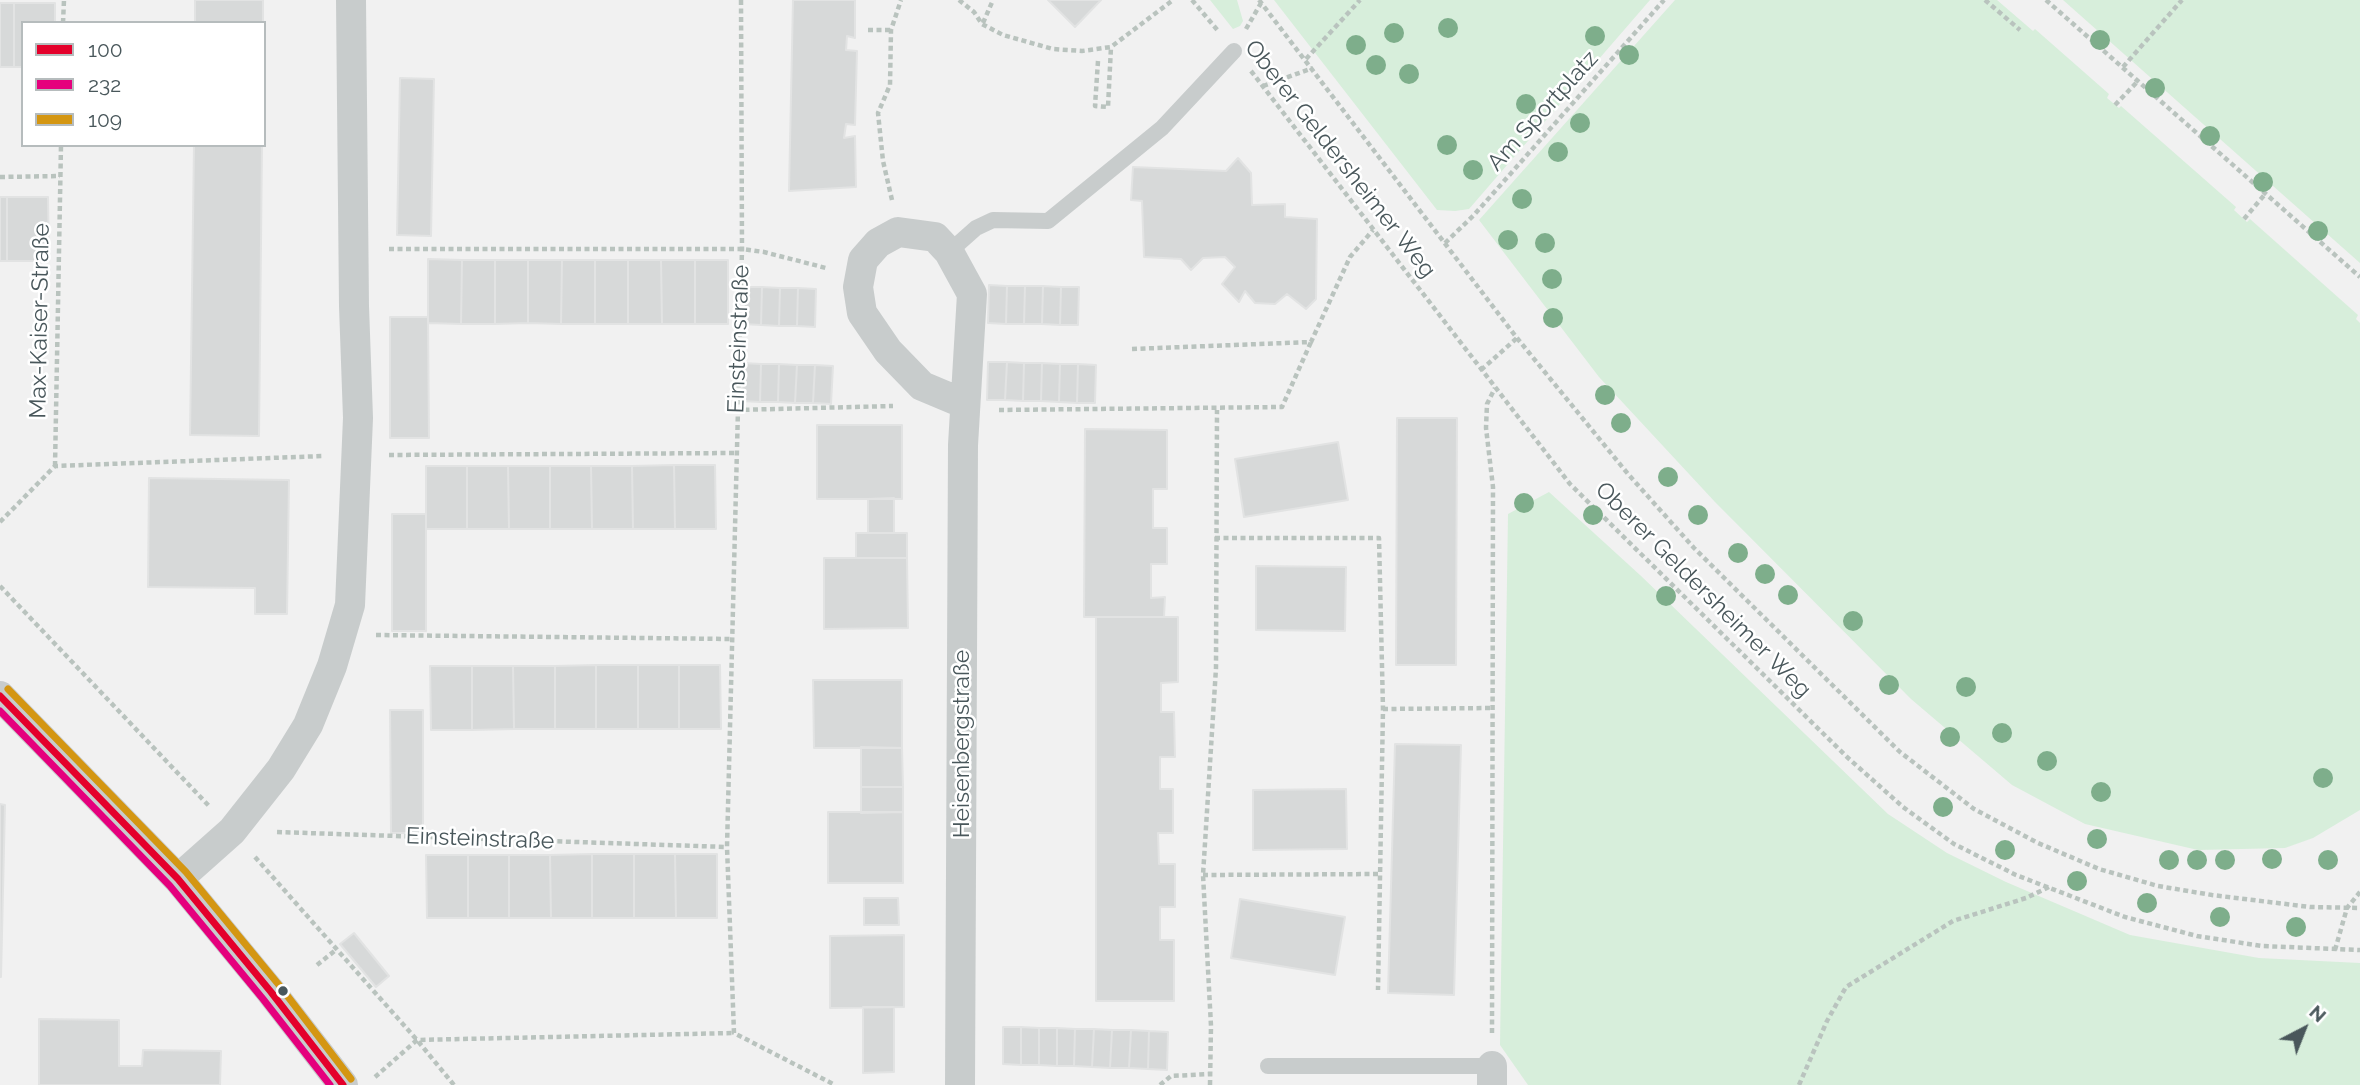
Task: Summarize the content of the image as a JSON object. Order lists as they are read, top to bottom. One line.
{"streets":{"street":["Heisenbergstraße"],"path":["Am Sportplatz","Oberer Geldersheimer Weg","Max-Kaiser-Straße","Einsteinstraße"]},"lines":["transit line 109","transit line 100","transit line 232"],"legend":["100","232","109"],"north":"top right"}
